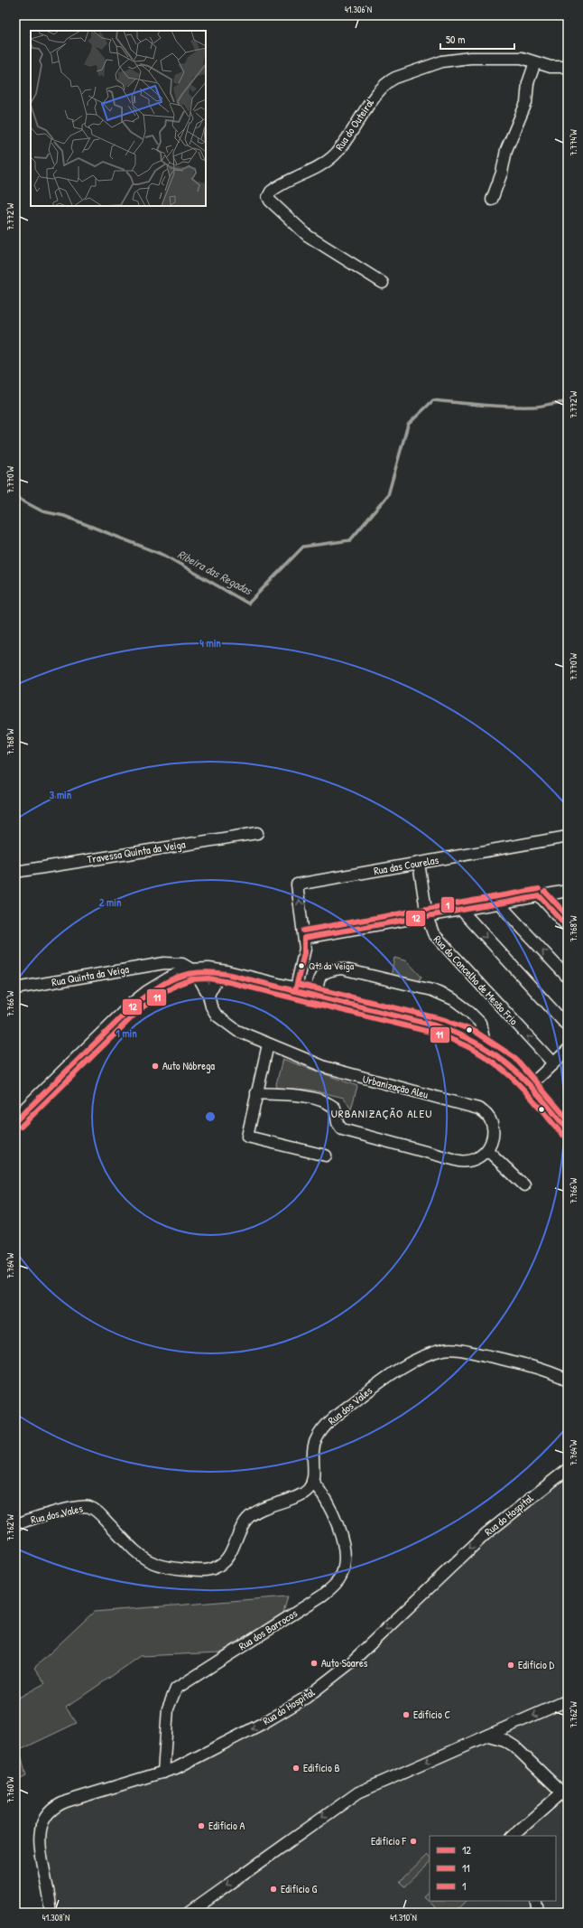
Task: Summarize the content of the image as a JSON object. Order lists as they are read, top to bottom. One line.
{"streets":{"street":["Rua do Outeiral","Travessa Quinta da Veiga","Rua das Courelas","Rua Quinta da Veiga","Rua do Concelho de Mesão Frio","Urbanização Aleu","Rua dos Vales","Rua do Hospital","Rua dos Barrocos"]},"crossings":[["Rua das Courelas","Rua do Concelho de Mesão Frio"],["Rua Quinta da Veiga","Urbanização Aleu"],["Rua dos Vales","Rua dos Barrocos"],["Rua do Hospital","Rua dos Barrocos"]],"one_way":["Rua do Hospital"],"districts":["URBANIZAÇÃO ALEU"],"water":["Ribeira das Regadas"],"places":["Qtª da Veiga","Auto Nóbrega","Auto Soares","Edifício D","Edifício C","Edifício B","Edifício A","Edifício F","Edifício G"],"lines":["transit line 1","transit line 12","transit line 11"],"legend":["12","11","1"],"scale_bar":"50 m","coordinates":["41.306°N","7.774°W","7.772°W","7.770°W","7.768°W","7.766°W","7.764°W","7.762°W","7.760°W","41.308°N","41.310°N"],"rings":["4 min","3 min","2 min","1 min"]}
